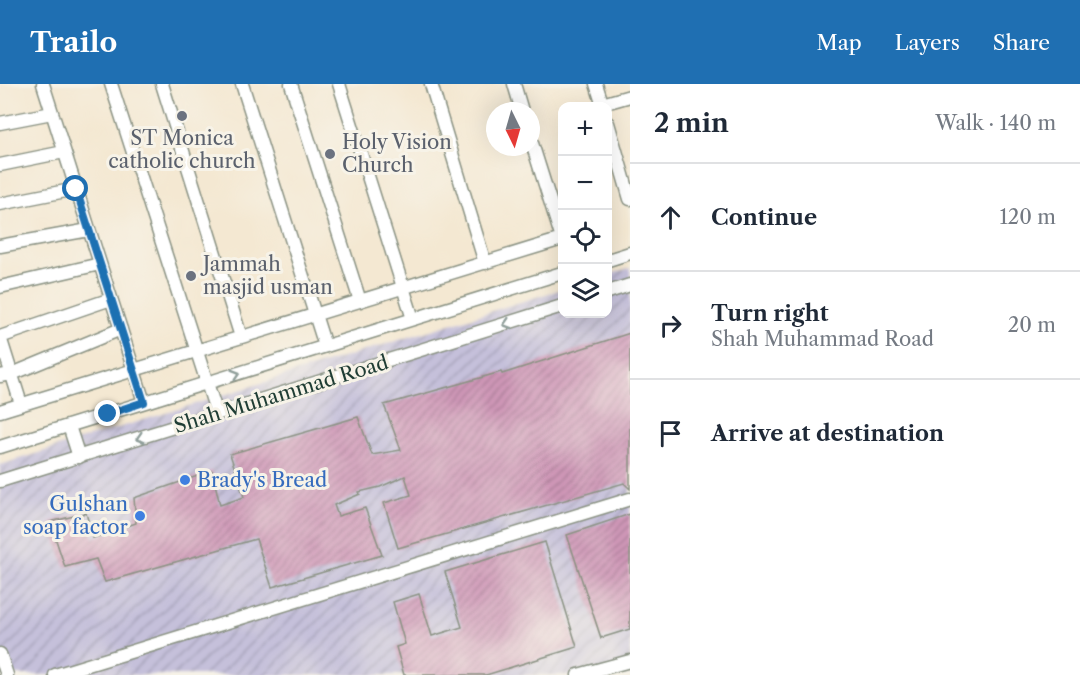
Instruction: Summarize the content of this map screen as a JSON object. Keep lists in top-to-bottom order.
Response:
{
  "streets": {
    "street": ["Shah Muhammad Road"]
  },
  "places": [
    "ST Monica catholic church",
    "Holy Vision Church",
    "Jammah masjid usman",
    "Brady's Bread",
    "Gulshan soap factor"
  ],
  "north": "bottom",
  "page": {
    "header": "Trailo",
    "nav": ["Map", "Layers", "Share"],
    "heading": ["2 min", "Walk · 140 m"],
    "map_buttons": ["+", "−"],
    "list": [
      ["Continue", "120 m"],
      ["Turn right", "Shah Muhammad Road", "20 m"],
      "Arrive at destination"
    ]
  }
}
